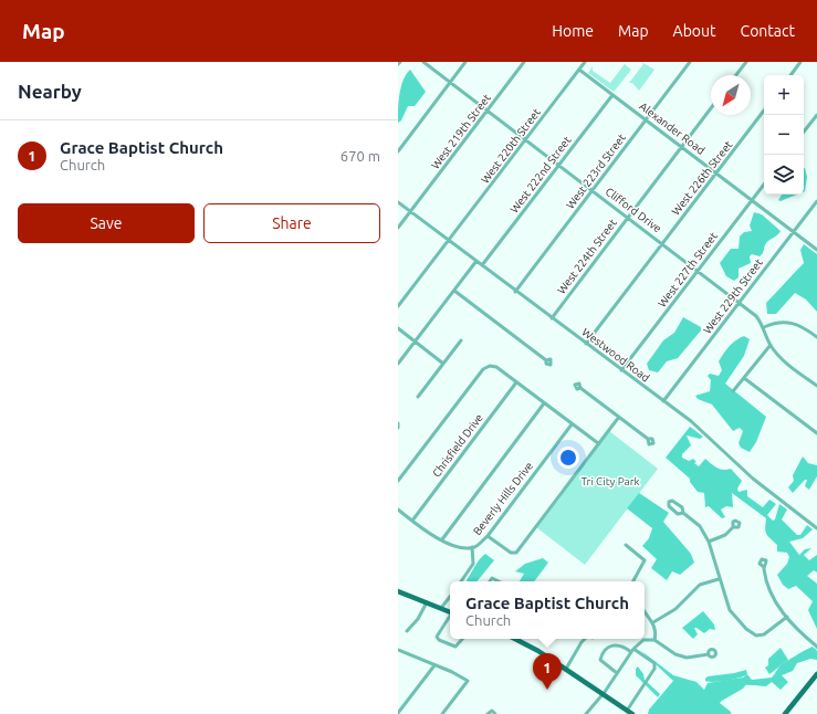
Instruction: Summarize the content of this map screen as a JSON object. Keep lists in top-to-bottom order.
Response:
{
  "streets": {
    "street": [
      "Alexander Road",
      "West 219th Street",
      "West 220th Street",
      "West 223rd Street",
      "West 222nd Street",
      "West 226th Street",
      "Clifford Drive",
      "West 224th Street",
      "West 227th Street",
      "West 229th Street",
      "Westwood Road",
      "Chrisfield Drive",
      "Beverly Hills Drive"
    ]
  },
  "crossings": [
    ["Alexander Road", "West 220th Street"],
    ["Alexander Road", "West 223rd Street"],
    ["Alexander Road", "West 222nd Street"],
    ["Alexander Road", "West 226th Street"],
    ["Alexander Road", "West 224th Street"],
    ["Alexander Road", "West 227th Street"],
    ["Alexander Road", "West 229th Street"],
    ["West 219th Street", "Clifford Drive"],
    ["West 219th Street", "Westwood Road"],
    ["West 220th Street", "Clifford Drive"],
    ["West 220th Street", "Westwood Road"],
    ["West 223rd Street", "Clifford Drive"],
    ["West 223rd Street", "Westwood Road"],
    ["West 222nd Street", "Clifford Drive"],
    ["West 222nd Street", "Westwood Road"],
    ["West 226th Street", "Clifford Drive"],
    ["West 226th Street", "Westwood Road"],
    ["Clifford Drive", "West 224th Street"],
    ["Clifford Drive", "West 227th Street"],
    ["Clifford Drive", "West 229th Street"],
    ["West 224th Street", "Westwood Road"],
    ["West 227th Street", "Westwood Road"],
    ["West 229th Street", "Westwood Road"]
  ],
  "parks": ["Tri City Park"],
  "north": "bottom left",
  "page": {
    "header": "Map",
    "nav": [
      "Home",
      "Map",
      "About",
      "Contact"
    ],
    "heading": "Nearby",
    "map_buttons": ["+", "−"],
    "list": [
      {
        "mark": "1",
        "name": "Grace Baptist Church",
        "note": "Church",
        "value": "670 m"
      }
    ],
    "buttons": ["Save", "Share"],
    "popup": ["Grace Baptist Church", "Church"],
    "pins": "1"
  }
}
